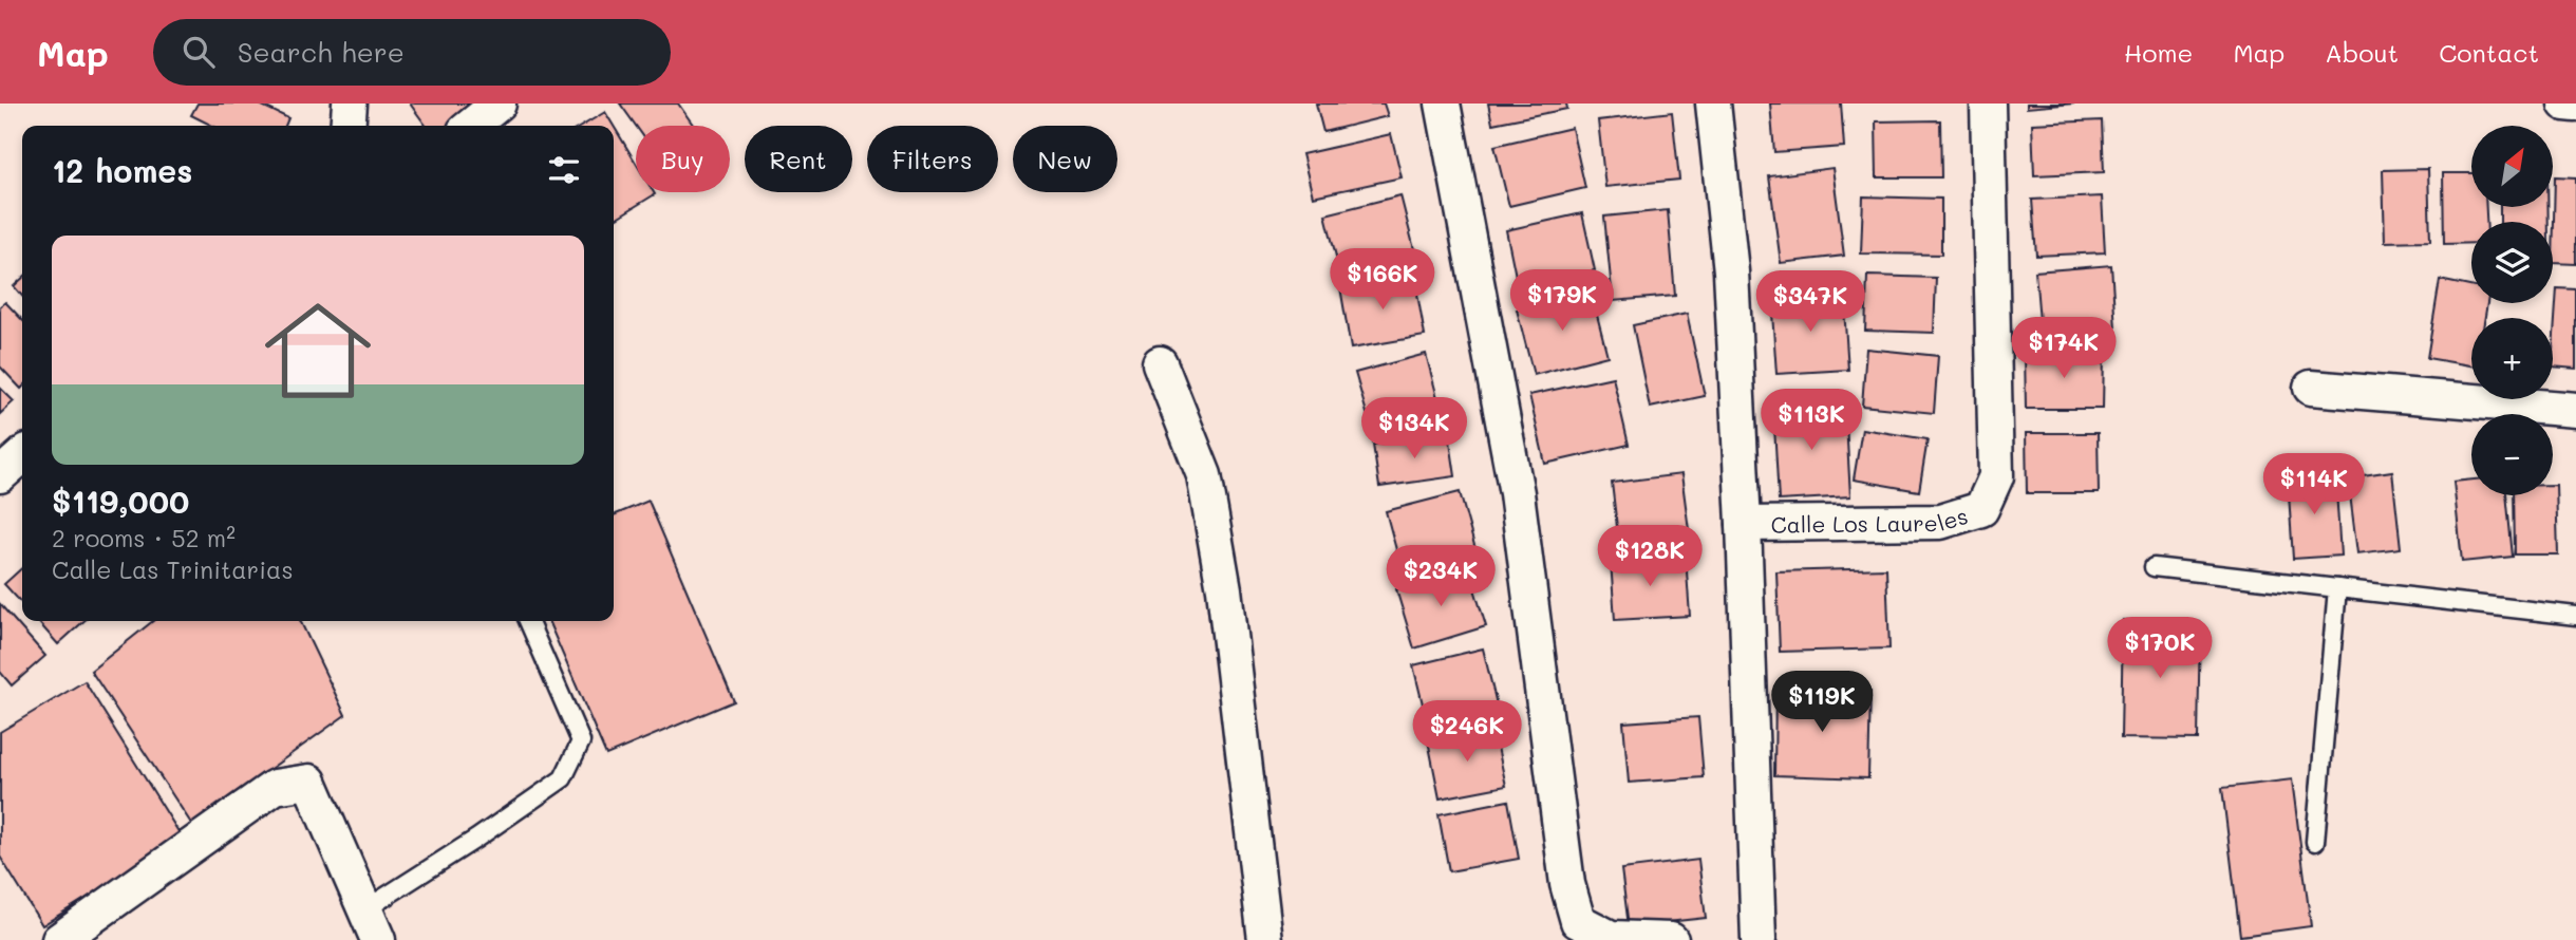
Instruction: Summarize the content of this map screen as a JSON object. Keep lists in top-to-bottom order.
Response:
{
  "streets": {
    "street": ["Calle Los Laureles"]
  },
  "north": "top right",
  "page": {
    "header": "Map",
    "search": "Search here",
    "nav": [
      "Home",
      "Map",
      "About",
      "Contact"
    ],
    "map_buttons": ["+", "−"],
    "chip": [
      "Buy",
      "Rent",
      "Filters",
      "New"
    ],
    "heading": "12 homes",
    "list": [
      {
        "name": "$119,000",
        "note": "2 rooms · 52 m² · Calle Las Trinitarias"
      }
    ],
    "price": [
      "$166K",
      "$179K",
      "$347K",
      "$174K",
      "$113K",
      "$134K",
      "$114K",
      "$128K",
      "$234K",
      "$170K",
      "$119K",
      "$246K"
    ]
  }
}
